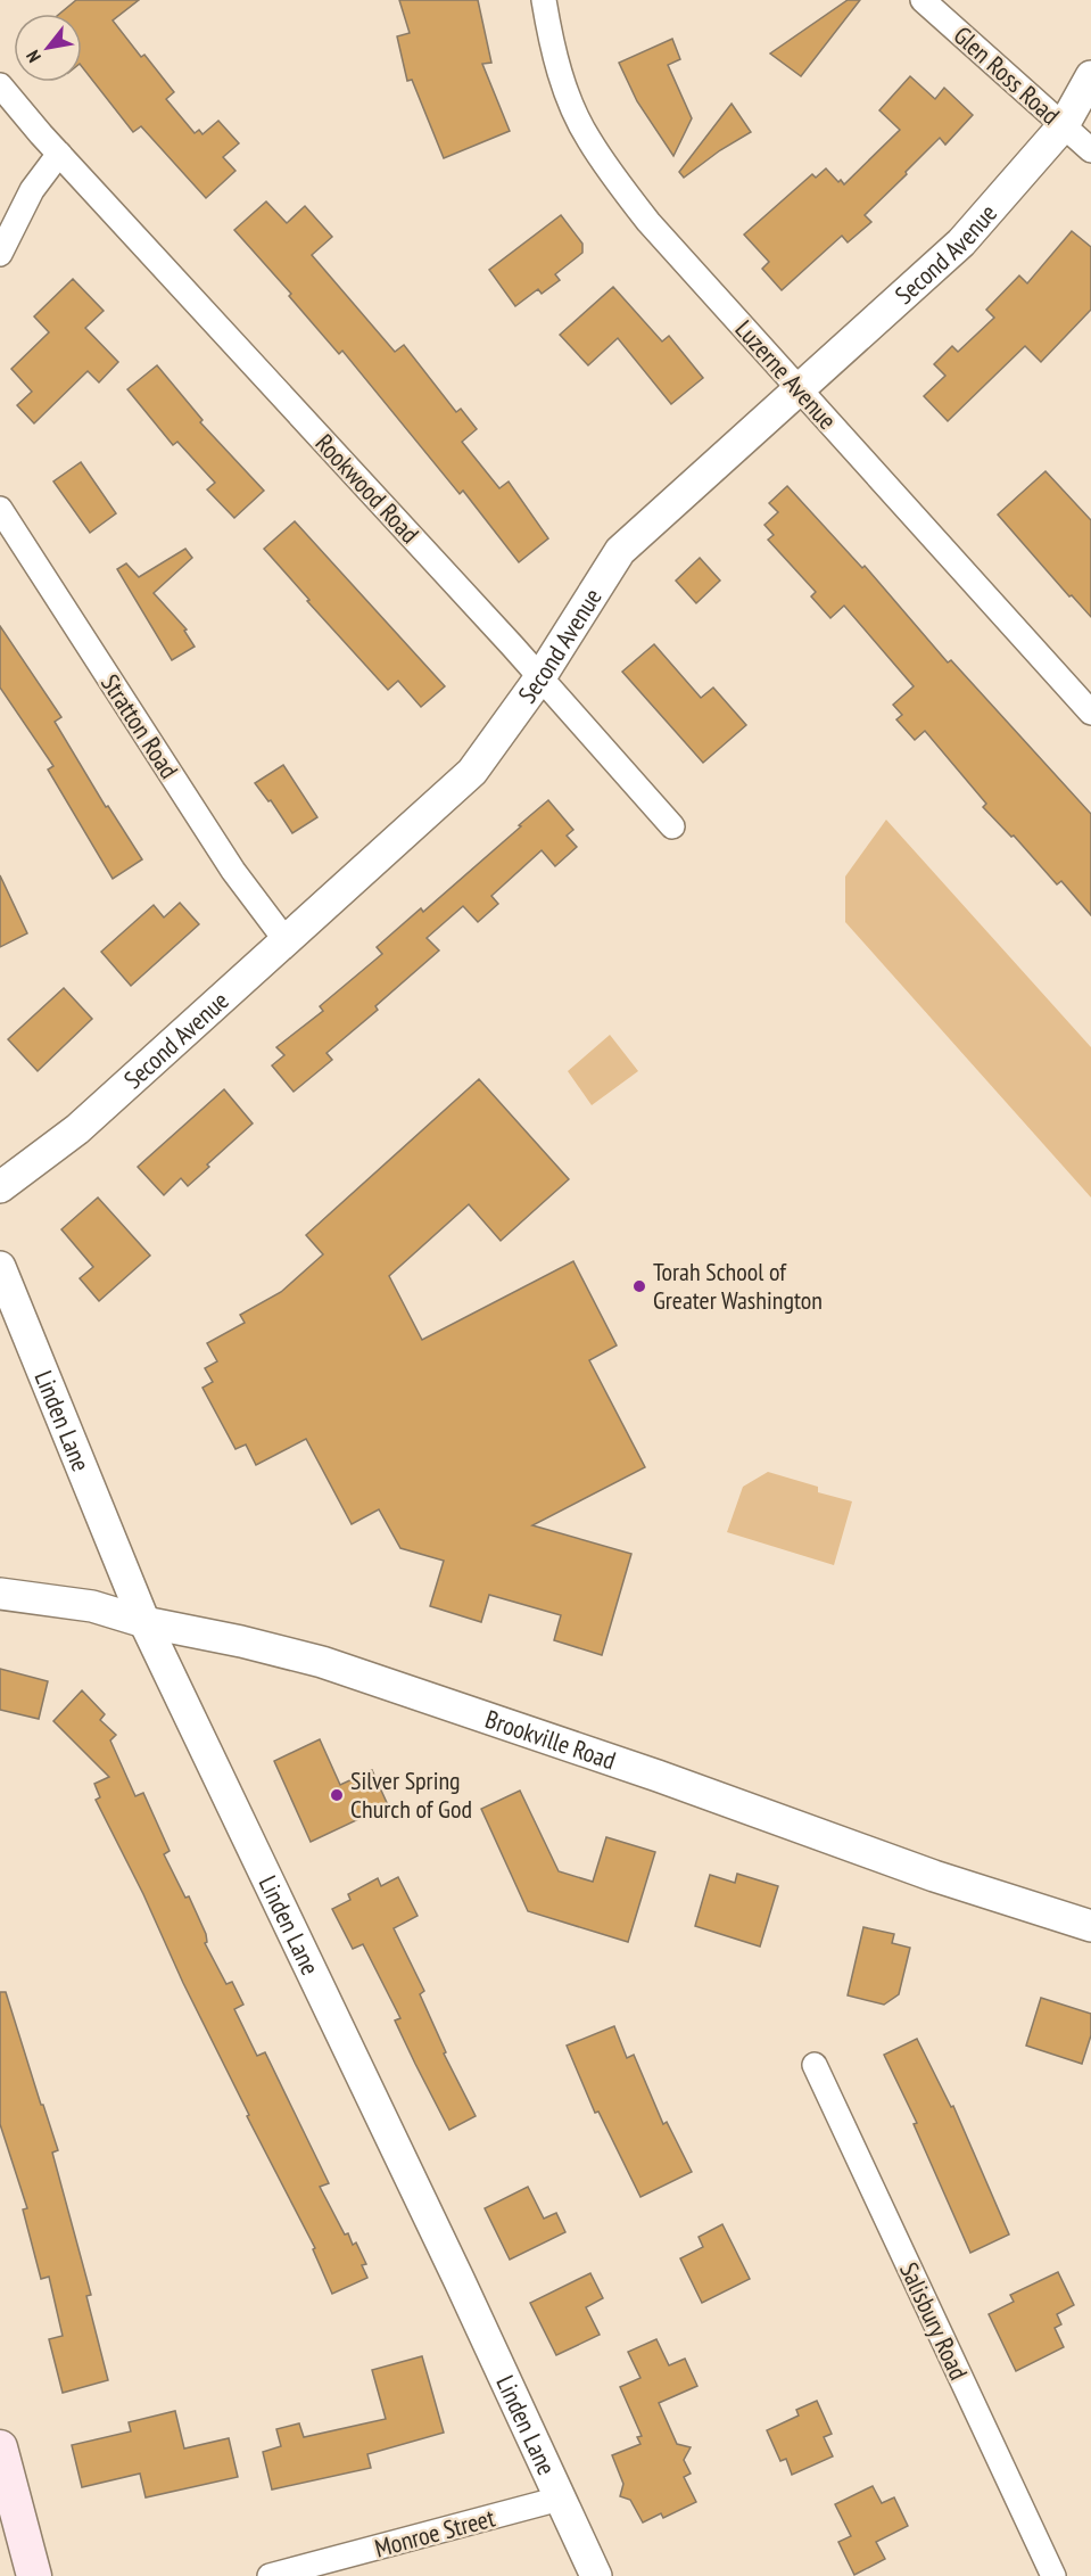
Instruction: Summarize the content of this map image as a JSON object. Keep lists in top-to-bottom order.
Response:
{
  "streets": {
    "street": [
      "Glen Ross Road",
      "Second Avenue",
      "Luzerne Avenue",
      "Rookwood Road",
      "Stratton Road",
      "Linden Lane",
      "Brookville Road",
      "Salisbury Road",
      "Monroe Street"
    ]
  },
  "crossings": [
    ["Glen Ross Road", "Second Avenue"],
    ["Second Avenue", "Luzerne Avenue"],
    ["Second Avenue", "Rookwood Road"],
    ["Second Avenue", "Stratton Road"],
    ["Linden Lane", "Brookville Road"],
    ["Linden Lane", "Monroe Street"]
  ],
  "places": ["Torah School of Greater Washington", "Silver Spring Church of God"],
  "north": "bottom left"
}
